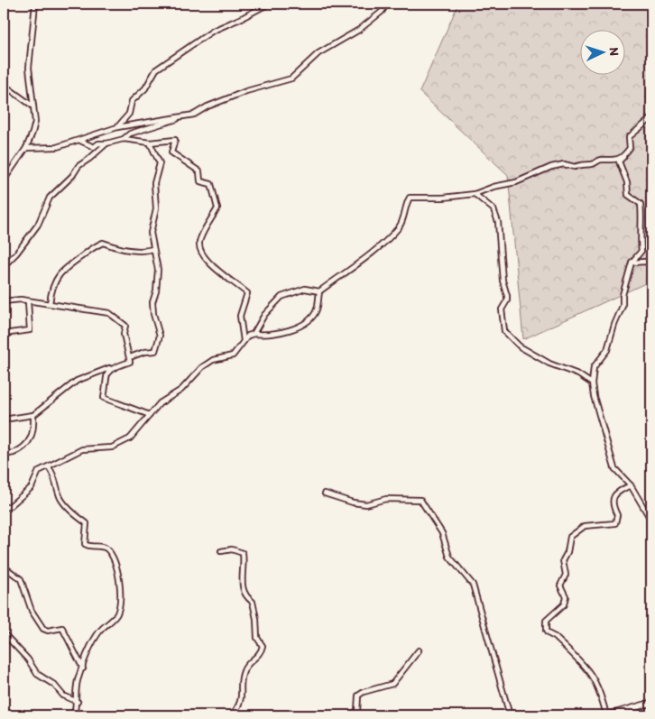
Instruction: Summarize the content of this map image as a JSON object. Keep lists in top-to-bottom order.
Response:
{
  "north": "right"
}
